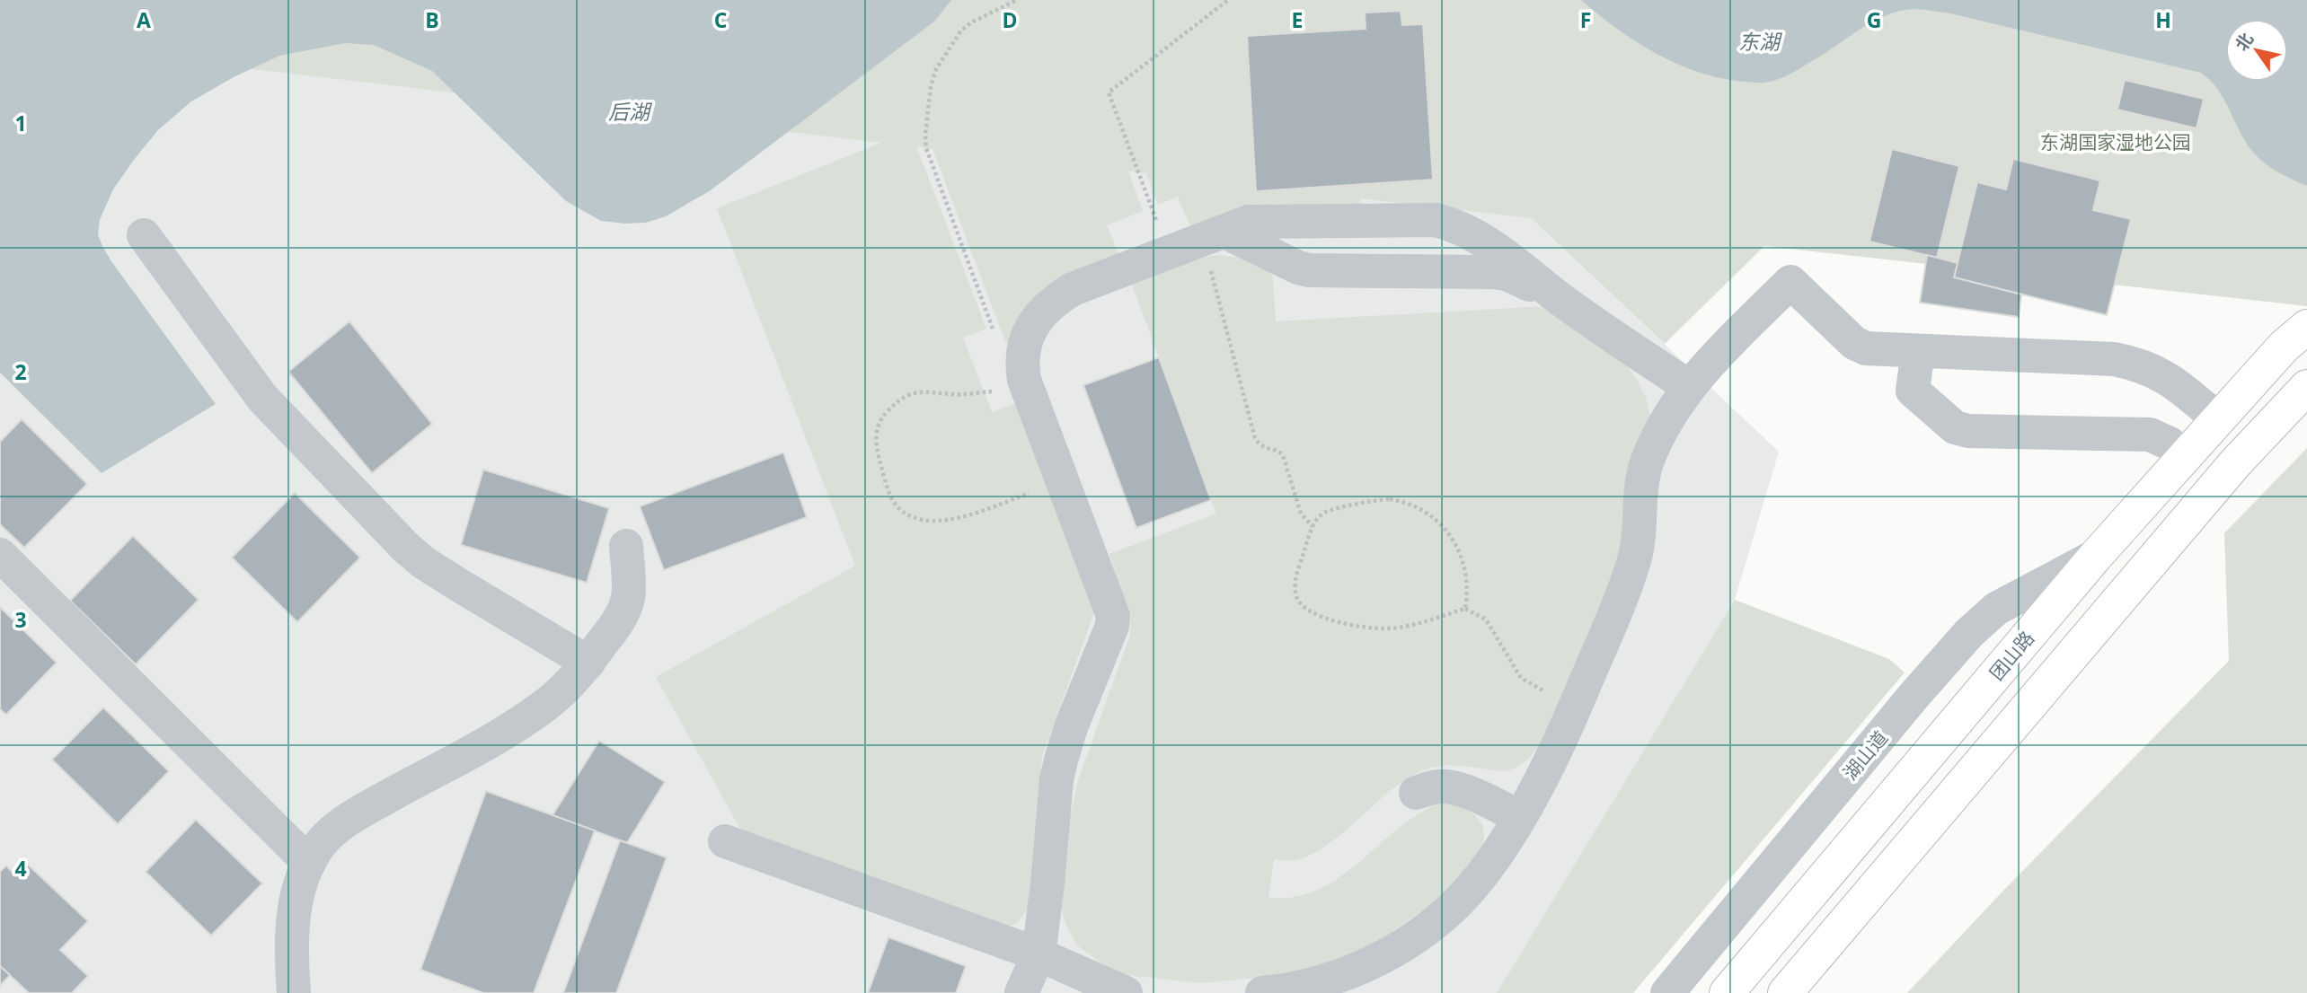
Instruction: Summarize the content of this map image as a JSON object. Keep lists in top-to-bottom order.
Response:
{
  "streets": {
    "main road": ["团山路"],
    "street": ["湖山道"]
  },
  "crossings": [
    ["团山路", "湖山道"]
  ],
  "water": ["东湖", "后湖"],
  "parks": ["东湖国家湿地公园"],
  "north": "top left",
  "grid": {
    "columns": [
      "A",
      "B",
      "C",
      "D",
      "E",
      "F",
      "G",
      "H"
    ],
    "rows": [
      "1",
      "2",
      "3",
      "4"
    ]
  }
}
